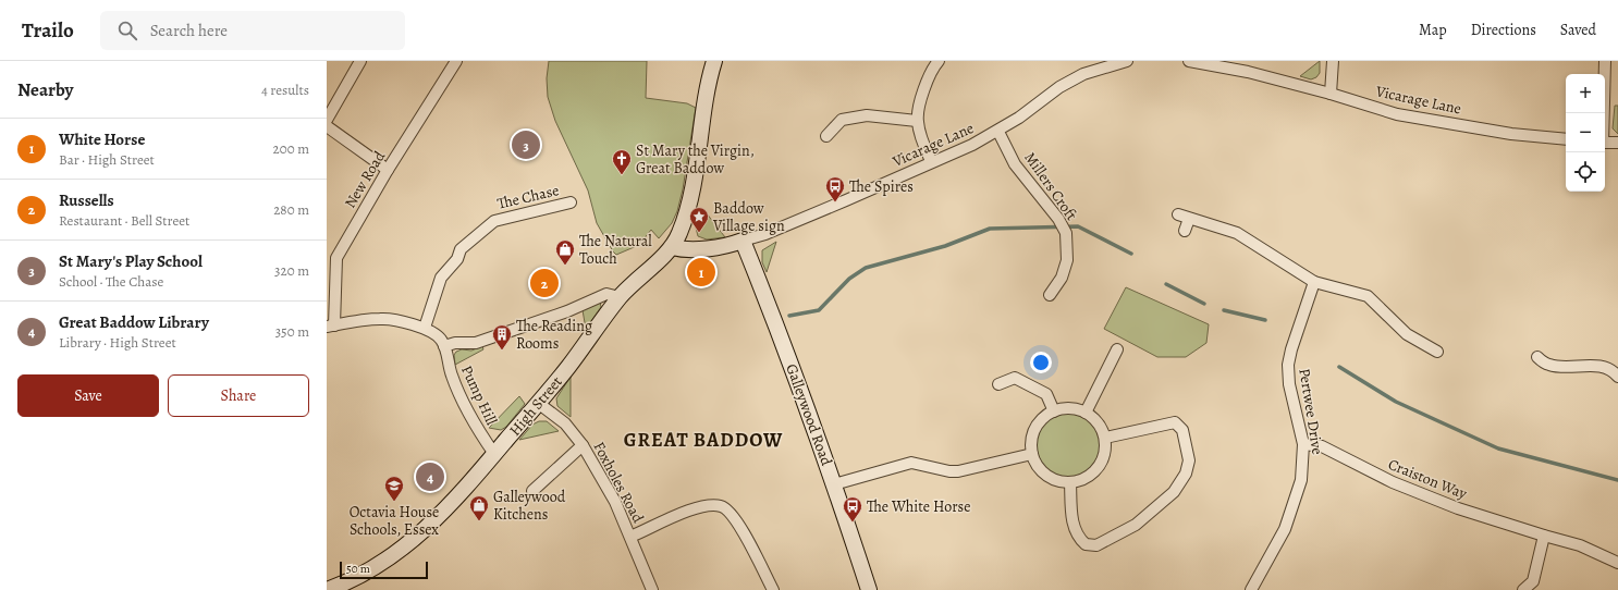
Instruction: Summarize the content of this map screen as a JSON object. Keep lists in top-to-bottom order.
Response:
{
  "streets": {
    "street": [
      "Vicarage Lane",
      "New Road",
      "Millers Croft",
      "The Chase",
      "Pump Hill",
      "High Street",
      "Pertwee Drive",
      "Galleywood Road",
      "Craiston Way",
      "Foxholes Road"
    ]
  },
  "crossings": [
    ["Vicarage Lane", "Millers Croft"],
    ["Vicarage Lane", "Galleywood Road"],
    ["Pump Hill", "High Street"],
    ["High Street", "Foxholes Road"],
    ["Pertwee Drive", "Craiston Way"]
  ],
  "districts": ["GREAT BADDOW"],
  "places": {
    "church": ["St Mary the Virgin, Great Baddow"],
    "bus stop": ["The Spires", "The White Horse"],
    "place": ["Baddow Village sign"],
    "shop": ["The Natural Touch", "Galleywood Kitchens"],
    "building": ["The Reading Rooms"],
    "school or university": ["Octavia House Schools, Essex"]
  },
  "scale_bar": "50 m",
  "page": {
    "header": "Trailo",
    "search": "Search here",
    "nav": ["Map", "Directions", "Saved"],
    "heading": ["Nearby", "4 results"],
    "map_buttons": ["+", "−"],
    "list": [
      {
        "mark": "1",
        "name": "White Horse",
        "note": "Bar · High Street",
        "value": "200 m"
      },
      {
        "mark": "2",
        "name": "Russells",
        "note": "Restaurant · Bell Street",
        "value": "280 m"
      },
      {
        "mark": "3",
        "name": "St Mary's Play School",
        "note": "School · The Chase",
        "value": "320 m"
      },
      {
        "mark": "4",
        "name": "Great Baddow Library",
        "note": "Library · High Street",
        "value": "350 m"
      }
    ],
    "pins": [
      "3",
      "1",
      "2",
      "4"
    ],
    "buttons": ["Save", "Share"],
    "scale": "50 m"
  }
}
